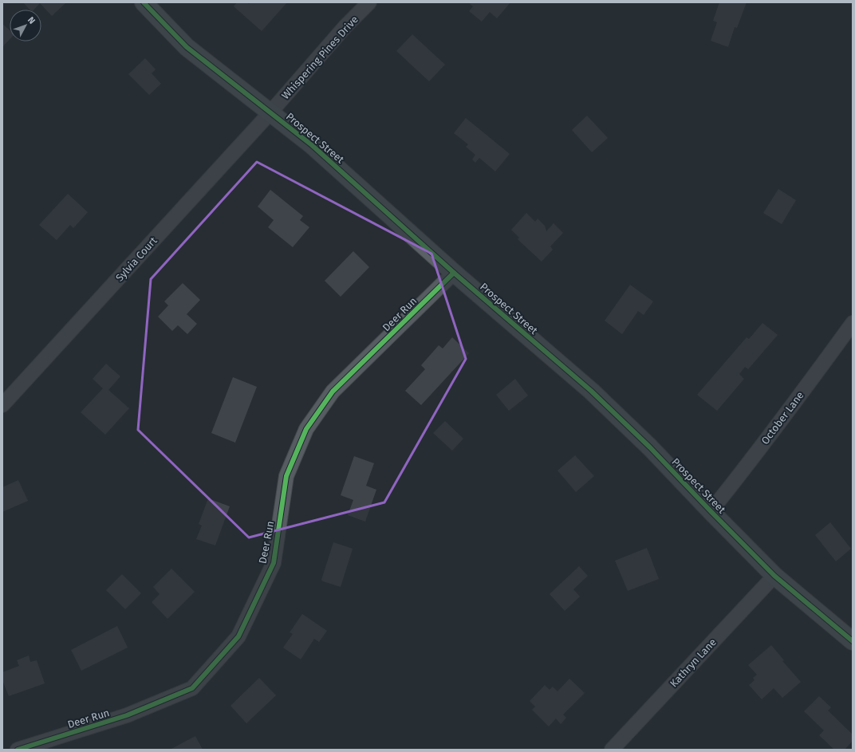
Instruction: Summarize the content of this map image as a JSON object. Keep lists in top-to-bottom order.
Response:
{
  "streets": {
    "street": [
      "Whispering Pines Drive",
      "Prospect Street",
      "Sylvia Court",
      "Deer Run",
      "October Lane",
      "Kathryn Lane"
    ]
  },
  "crossings": [
    ["Whispering Pines Drive", "Prospect Street"],
    ["Whispering Pines Drive", "Sylvia Court"],
    ["Prospect Street", "Sylvia Court"],
    ["Prospect Street", "Deer Run"],
    ["Prospect Street", "October Lane"],
    ["Prospect Street", "Kathryn Lane"]
  ],
  "north": "top right"
}
